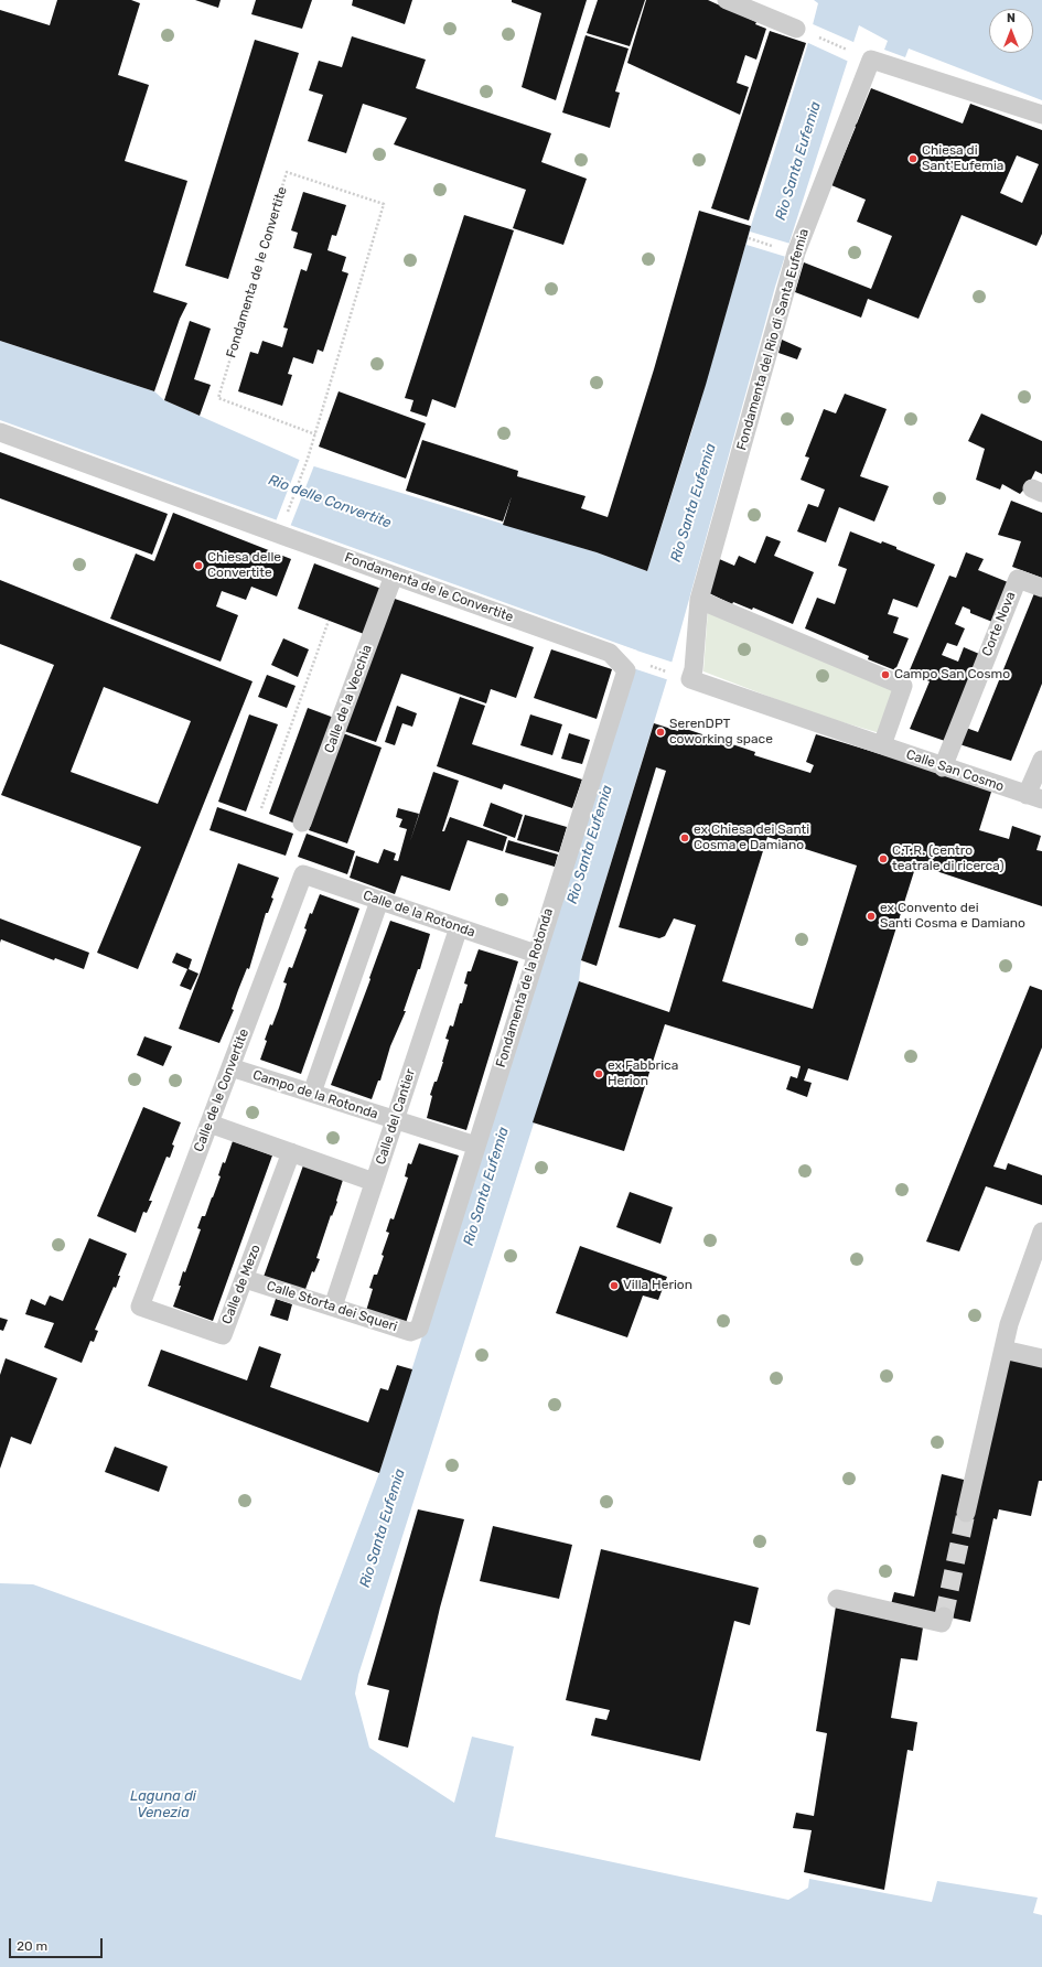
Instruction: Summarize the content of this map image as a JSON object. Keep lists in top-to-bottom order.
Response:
{
  "streets": {
    "street": [
      "Fondamenta de le Convertite",
      "Fondamenta del Rio di Santa Eufemia",
      "Corte Nova",
      "Calle de la Vecchia",
      "Calle San Cosmo",
      "Calle de la Rotonda",
      "Fondamenta de la Rotonda",
      "Calle de le Convertite",
      "Campo de la Rotonda",
      "Calle del Cantier",
      "Calle de Mezo",
      "Calle Storta dei Squeri"
    ]
  },
  "crossings": [
    ["Fondamenta de le Convertite", "Calle de la Vecchia"],
    ["Fondamenta de le Convertite", "Fondamenta de la Rotonda"],
    ["Corte Nova", "Calle San Cosmo"],
    ["Calle de la Rotonda", "Fondamenta de la Rotonda"],
    ["Calle de la Rotonda", "Calle de le Convertite"],
    ["Calle de la Rotonda", "Calle del Cantier"],
    ["Fondamenta de la Rotonda", "Campo de la Rotonda"],
    ["Fondamenta de la Rotonda", "Calle Storta dei Squeri"],
    ["Calle de le Convertite", "Campo de la Rotonda"],
    ["Calle de le Convertite", "Calle de Mezo"],
    ["Campo de la Rotonda", "Calle del Cantier"],
    ["Calle del Cantier", "Calle Storta dei Squeri"],
    ["Calle de Mezo", "Calle Storta dei Squeri"]
  ],
  "water": ["Rio Santa Eufemia", "Rio delle Convertite", "Laguna di Venezia"],
  "places": [
    "Chiesa di Sant'Eufemia",
    "Chiesa delle Convertite",
    "Campo San Cosmo",
    "SerenDPT coworking space",
    "ex Chiesa dei Santi Cosma e Damiano",
    "C.T.R. (centro teatrale di ricerca)",
    "ex Convento dei Santi Cosma e Damiano",
    "ex Fabbrica Herion",
    "Villa Herion"
  ],
  "scale_bar": "20 m",
  "north": "top"
}
